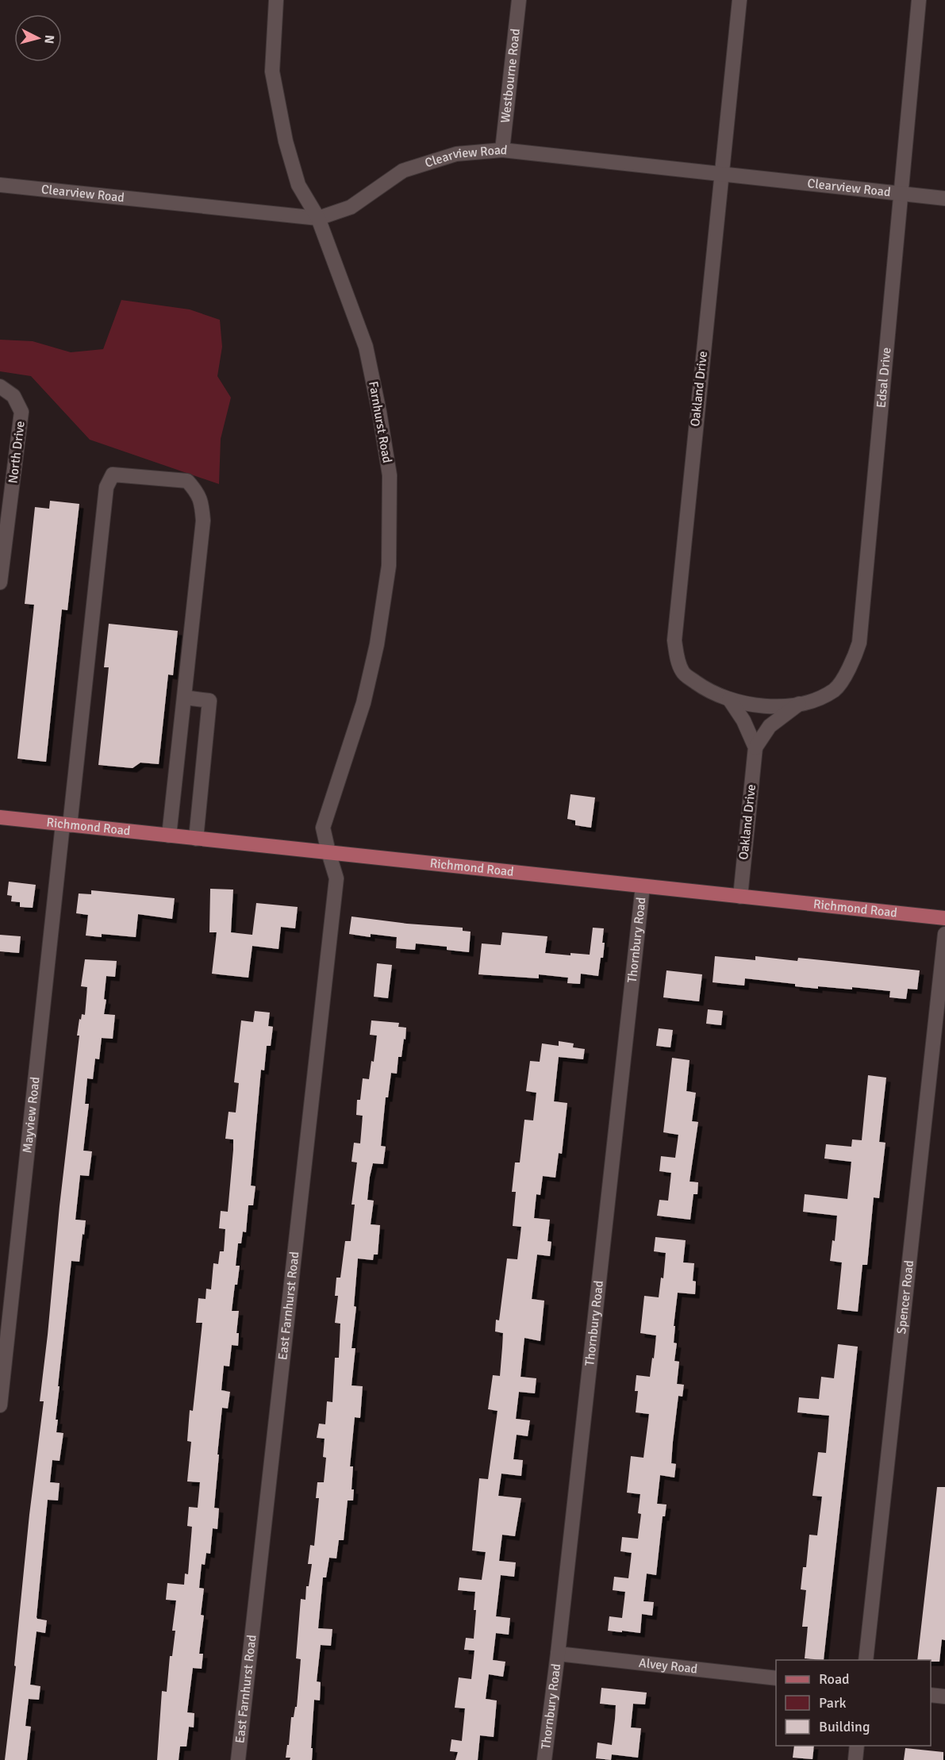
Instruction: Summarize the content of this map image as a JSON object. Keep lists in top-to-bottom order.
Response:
{
  "streets": {
    "main road": ["Richmond Road"],
    "street": [
      "Westbourne Road",
      "Clearview Road",
      "Edsal Drive",
      "Oakland Drive",
      "Farnhurst Road",
      "North Drive",
      "Thornbury Road",
      "Mayview Road",
      "Spencer Road",
      "East Farnhurst Road",
      "Alvey Road"
    ]
  },
  "crossings": [
    ["Westbourne Road", "Clearview Road"],
    ["Clearview Road", "Edsal Drive"],
    ["Clearview Road", "Oakland Drive"],
    ["Clearview Road", "Farnhurst Road"],
    ["Edsal Drive", "Oakland Drive"],
    ["Oakland Drive", "Richmond Road"],
    ["Farnhurst Road", "Richmond Road"],
    ["Farnhurst Road", "East Farnhurst Road"],
    ["Richmond Road", "Thornbury Road"],
    ["Richmond Road", "Mayview Road"],
    ["Richmond Road", "East Farnhurst Road"],
    ["Thornbury Road", "Alvey Road"]
  ],
  "legend": ["Road", "Park", "Building"],
  "north": "right"
}
